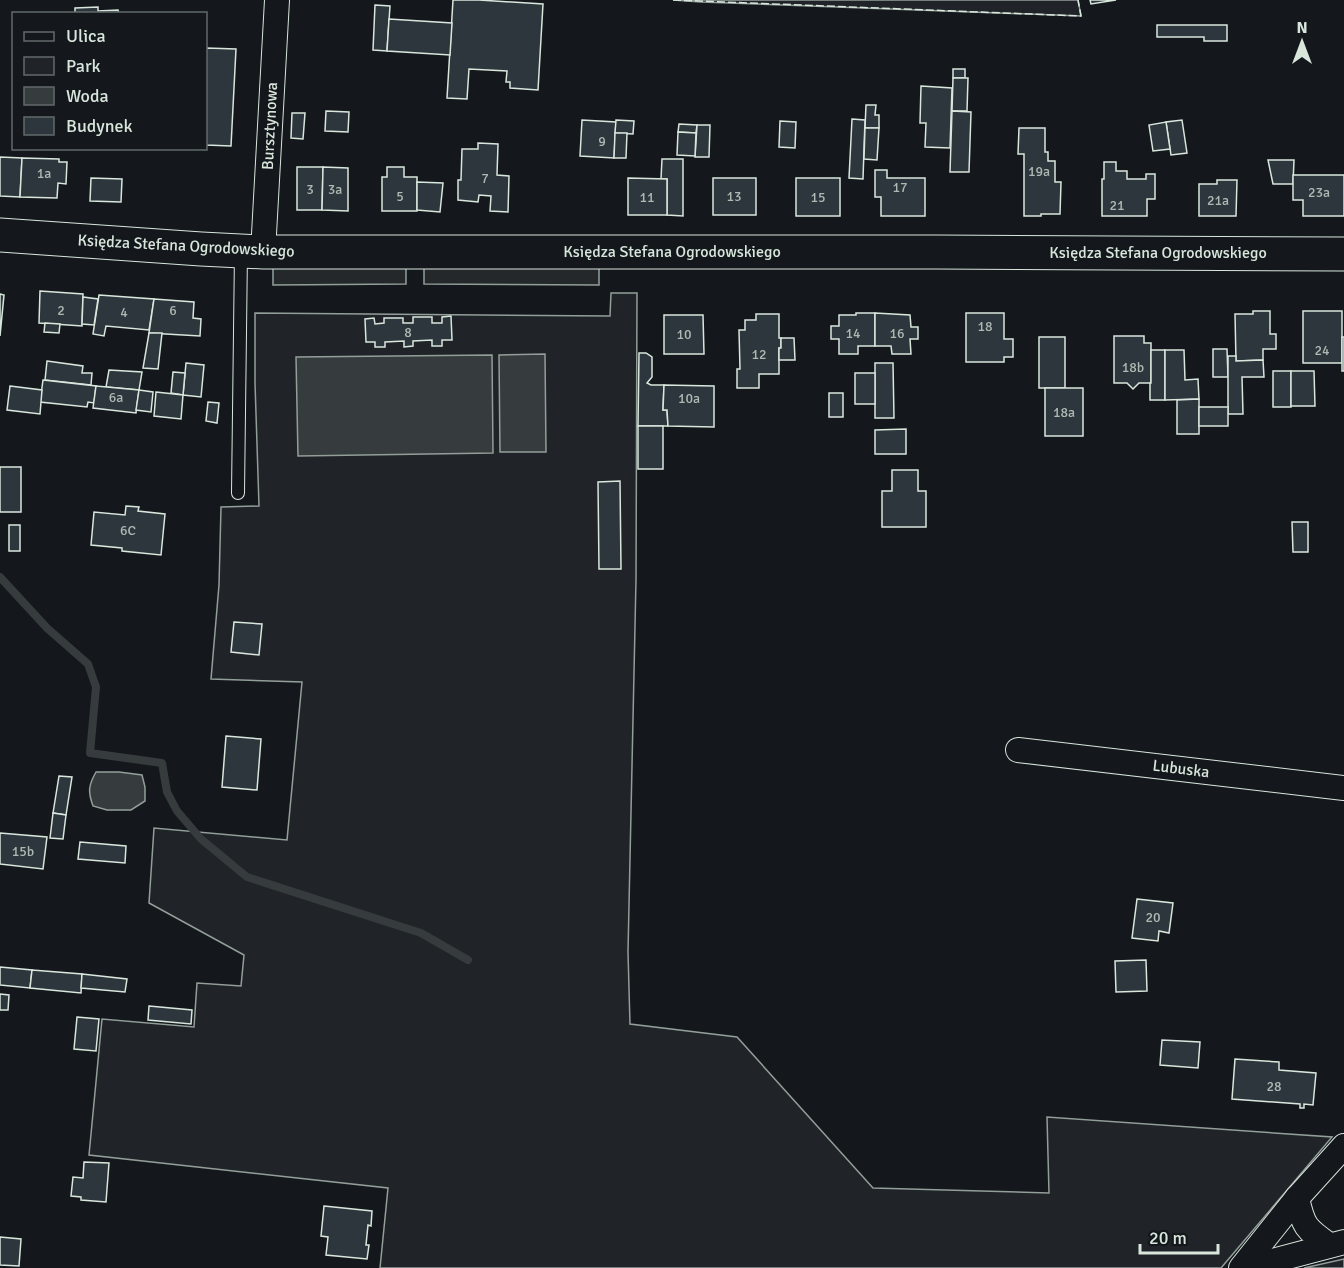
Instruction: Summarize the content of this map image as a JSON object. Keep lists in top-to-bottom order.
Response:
{
  "streets": {
    "street": ["Bursztynowa", "Księdza Stefana Ogrodowskiego", "Lubuska"]
  },
  "crossings": [
    ["Bursztynowa", "Księdza Stefana Ogrodowskiego"]
  ],
  "house_numbers": [
    "9",
    "19a",
    "1a",
    "7",
    "17",
    "3",
    "3a",
    "23a",
    "5",
    "13",
    "11",
    "15",
    "21a",
    "21",
    "2",
    "6",
    "4",
    "18",
    "8",
    "14",
    "16",
    "10",
    "24",
    "12",
    "18b",
    "6a",
    "10a",
    "18a",
    "6C",
    "15b",
    "20",
    "28"
  ],
  "legend": [
    "Ulica",
    "Park",
    "Woda",
    "Budynek"
  ],
  "scale_bar": "20 m",
  "north": "top"
}
